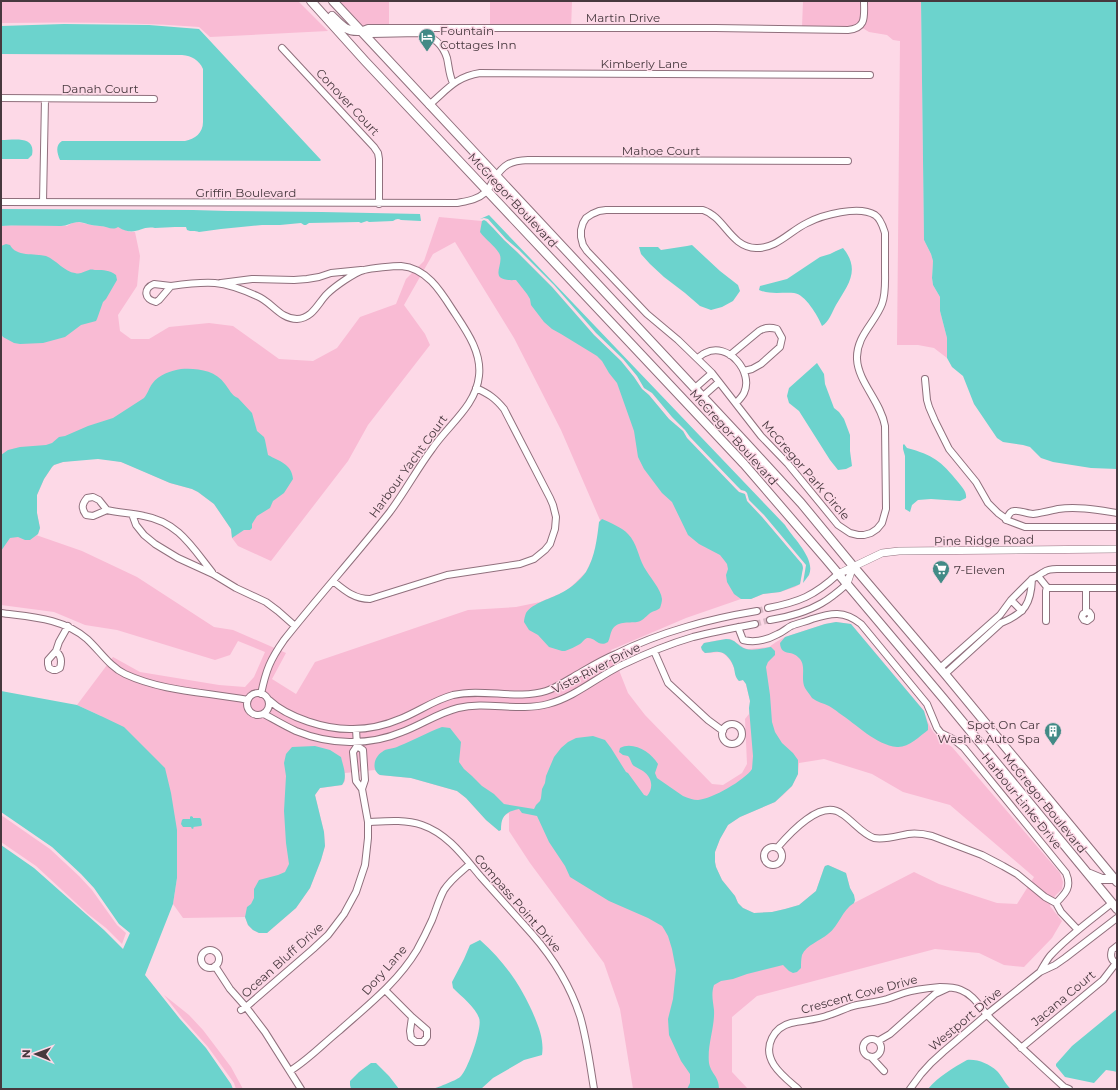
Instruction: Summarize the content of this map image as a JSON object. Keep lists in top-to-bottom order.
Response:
{
  "streets": {
    "main road": ["McGregor Boulevard"],
    "street": [
      "Martin Drive",
      "Kimberly Lane",
      "Danah Court",
      "Conover Court",
      "Mahoe Court",
      "Griffin Boulevard",
      "Harbour Yacht Court",
      "McGregor Park Circle",
      "Pine Ridge Road",
      "Vista River Drive",
      "Harbour Links Drive",
      "Compass Point Drive",
      "Ocean Bluff Drive",
      "Dory Lane",
      "Crescent Cove Drive",
      "Jacana Court",
      "Westport Drive"
    ]
  },
  "crossings": [
    ["Martin Drive", "McGregor Boulevard"],
    ["Kimberly Lane", "McGregor Boulevard"],
    ["Danah Court", "Griffin Boulevard"],
    ["Conover Court", "Griffin Boulevard"],
    ["Mahoe Court", "Griffin Boulevard"],
    ["Mahoe Court", "McGregor Boulevard"],
    ["Griffin Boulevard", "McGregor Boulevard"],
    ["McGregor Boulevard", "Pine Ridge Road"],
    ["McGregor Boulevard", "Westport Drive"],
    ["Harbour Yacht Court", "Vista River Drive"],
    ["Vista River Drive", "Harbour Links Drive"],
    ["Vista River Drive", "Ocean Bluff Drive"],
    ["Compass Point Drive", "Ocean Bluff Drive"],
    ["Compass Point Drive", "Dory Lane"],
    ["Crescent Cove Drive", "Jacana Court"],
    ["Crescent Cove Drive", "Westport Drive"]
  ],
  "places": {
    "hotel": ["Fountain Cottages Inn"],
    "supermarket": ["7-Eleven"],
    "building": ["Spot On Car Wash & Auto Spa"]
  },
  "north": "left"
}
